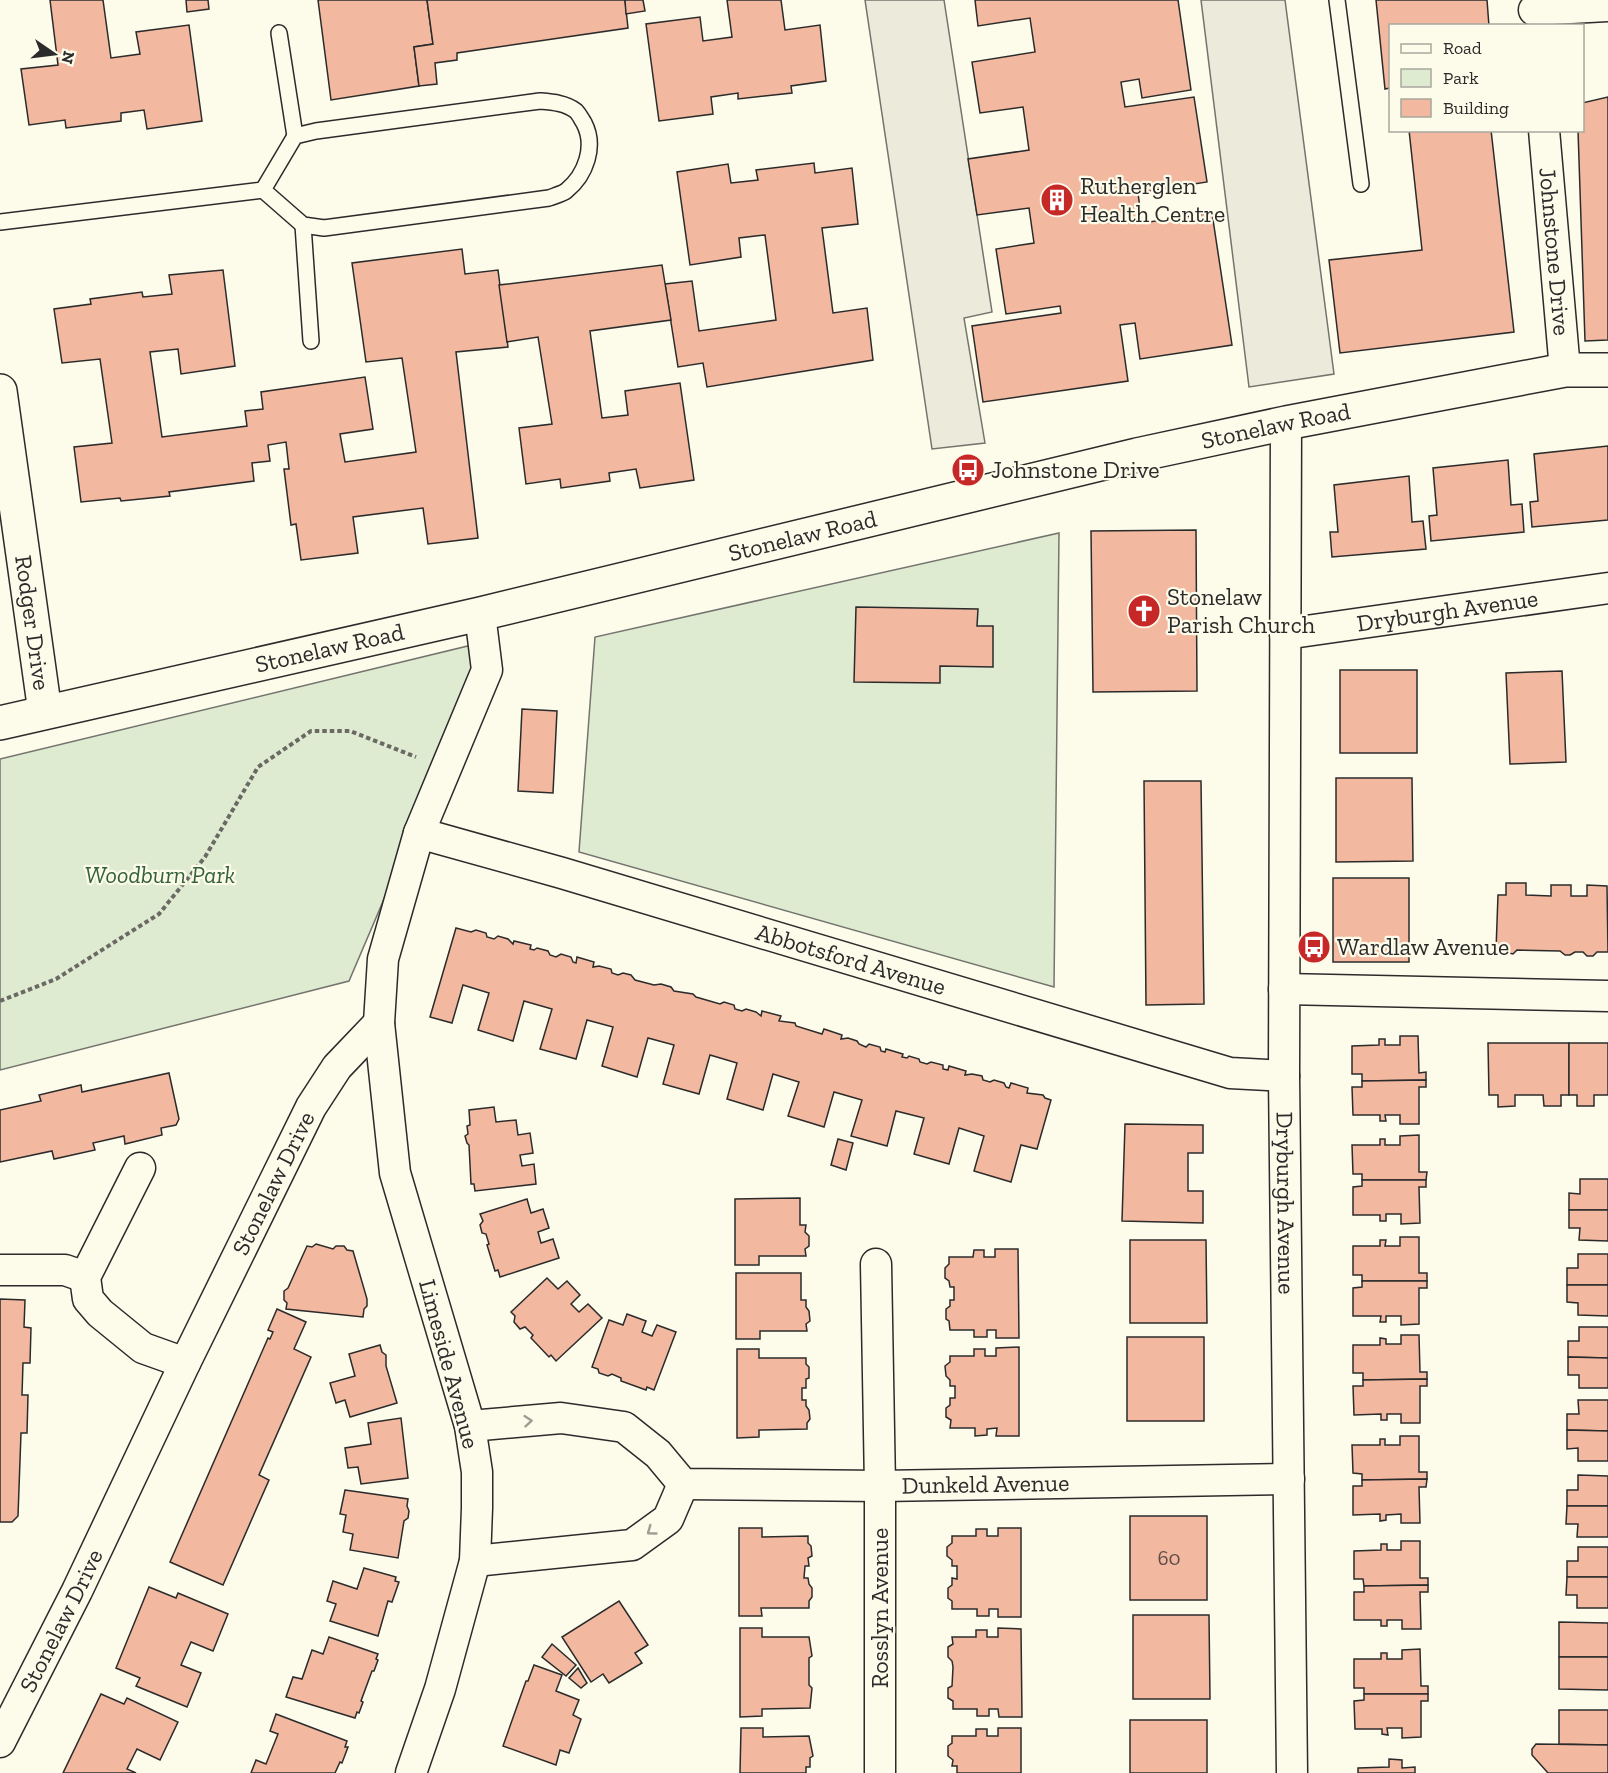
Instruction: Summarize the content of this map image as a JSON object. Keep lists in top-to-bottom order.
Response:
{
  "streets": {
    "main road": ["Stonelaw Road", "Rodger Drive"],
    "street": [
      "Johnstone Drive",
      "Dryburgh Avenue",
      "Abbotsford Avenue",
      "Stonelaw Drive",
      "Limeside Avenue",
      "Dunkeld Avenue",
      "Rosslyn Avenue"
    ]
  },
  "crossings": [
    ["Johnstone Drive", "Stonelaw Road"],
    ["Stonelaw Road", "Dryburgh Avenue"],
    ["Stonelaw Road", "Rodger Drive"],
    ["Dryburgh Avenue", "Abbotsford Avenue"],
    ["Dryburgh Avenue", "Dunkeld Avenue"],
    ["Stonelaw Drive", "Limeside Avenue"],
    ["Dunkeld Avenue", "Rosslyn Avenue"]
  ],
  "parks": ["Woodburn Park"],
  "places": {
    "building": ["Rutherglen Health Centre"],
    "bus stop": ["Johnstone Drive", "Wardlaw Avenue"],
    "church": ["Stonelaw Parish Church"]
  },
  "house_numbers": ["60"],
  "legend": ["Road", "Park", "Building"],
  "north": "right"
}
